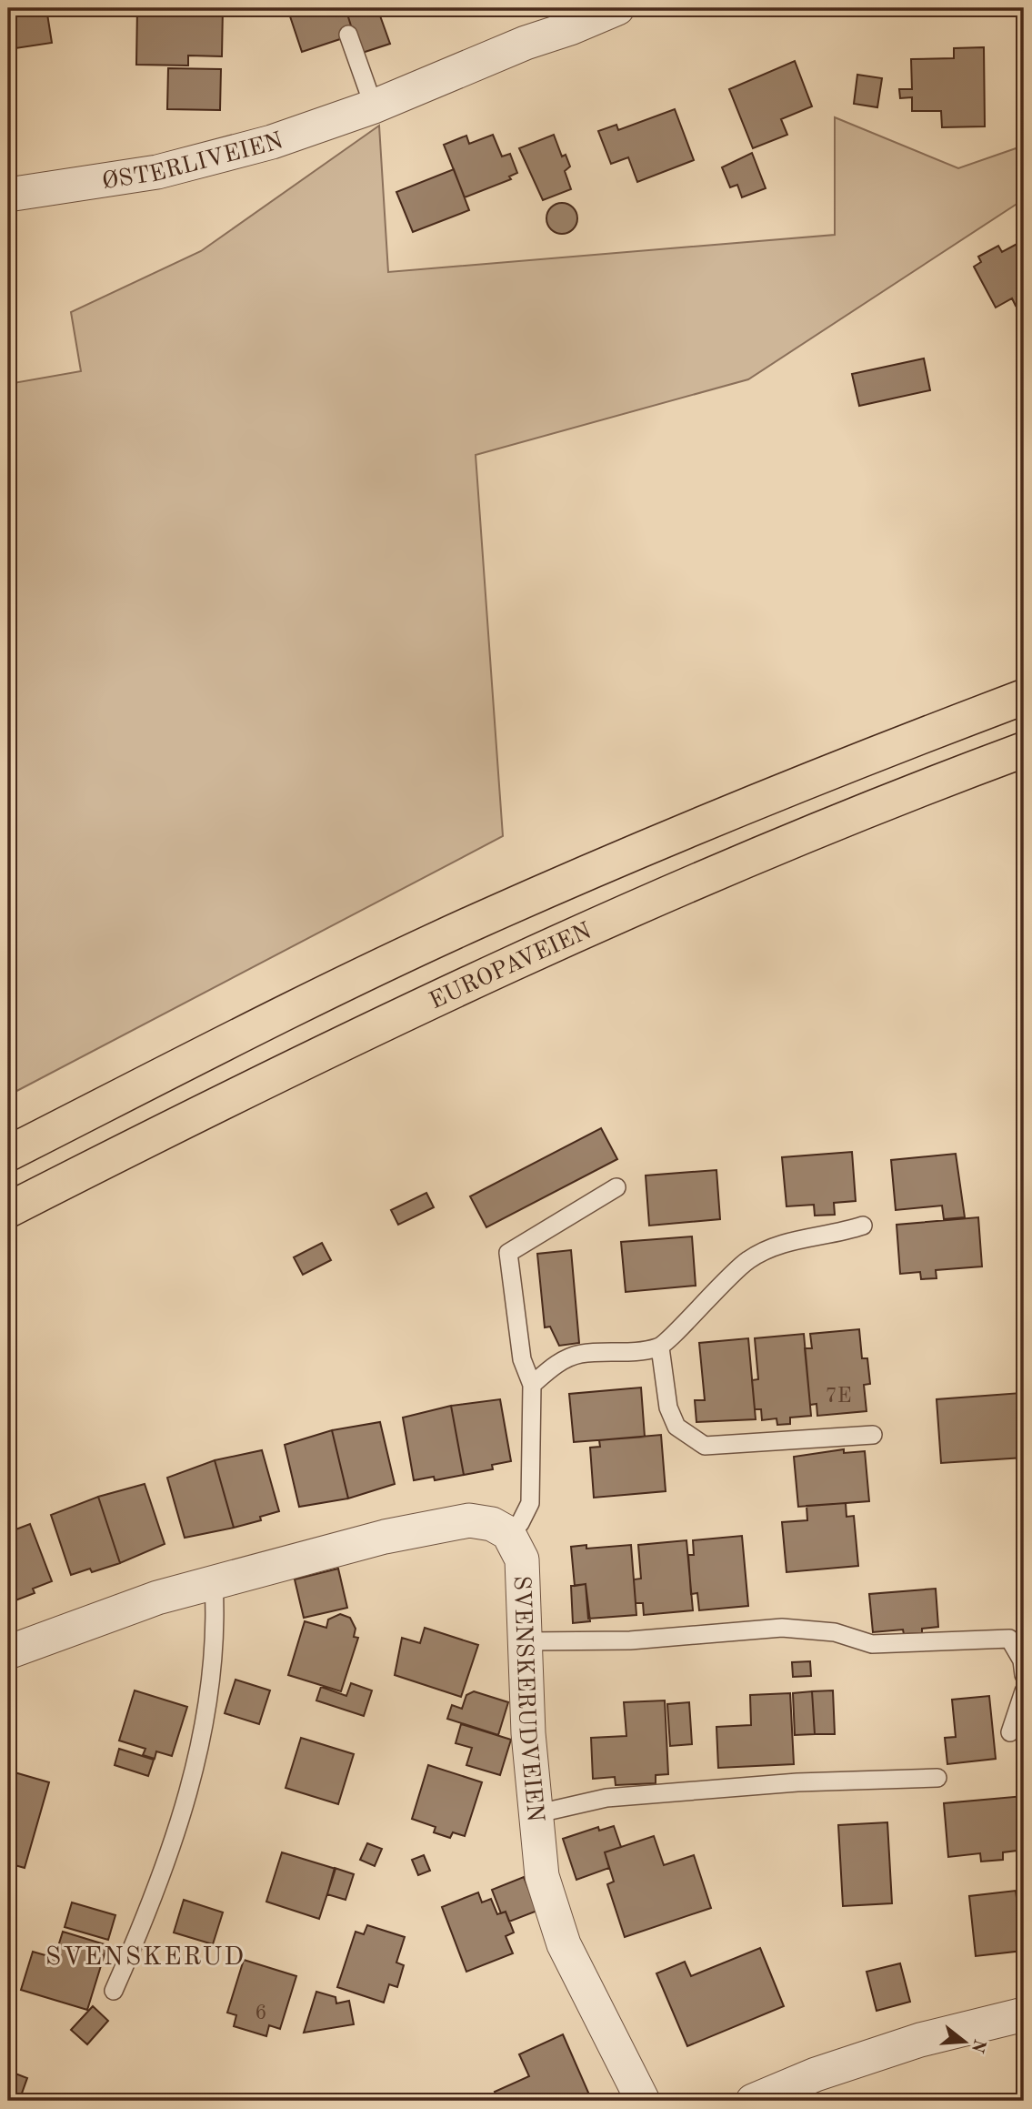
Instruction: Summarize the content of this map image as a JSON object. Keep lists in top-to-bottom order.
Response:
{
  "streets": {
    "highway": ["EUROPAVEIEN"],
    "street": ["ØSTERLIVEIEN", "SVENSKERUDVEIEN"]
  },
  "districts": ["SVENSKERUD"],
  "house_numbers": ["7E", "6"],
  "north": "right"
}
